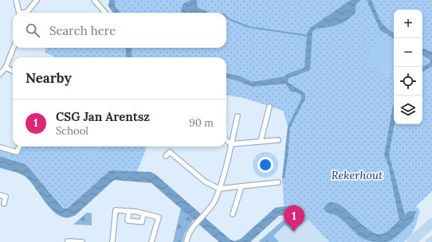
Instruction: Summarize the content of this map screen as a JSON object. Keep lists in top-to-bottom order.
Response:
{
  "parks": ["Rekerhout"],
  "page": {
    "map_buttons": ["+", "−"],
    "search": "Search here",
    "heading": "Nearby",
    "list": [
      {
        "mark": "1",
        "name": "CSG Jan Arentsz",
        "note": "School",
        "value": "90 m"
      }
    ],
    "pins": "1"
  }
}
